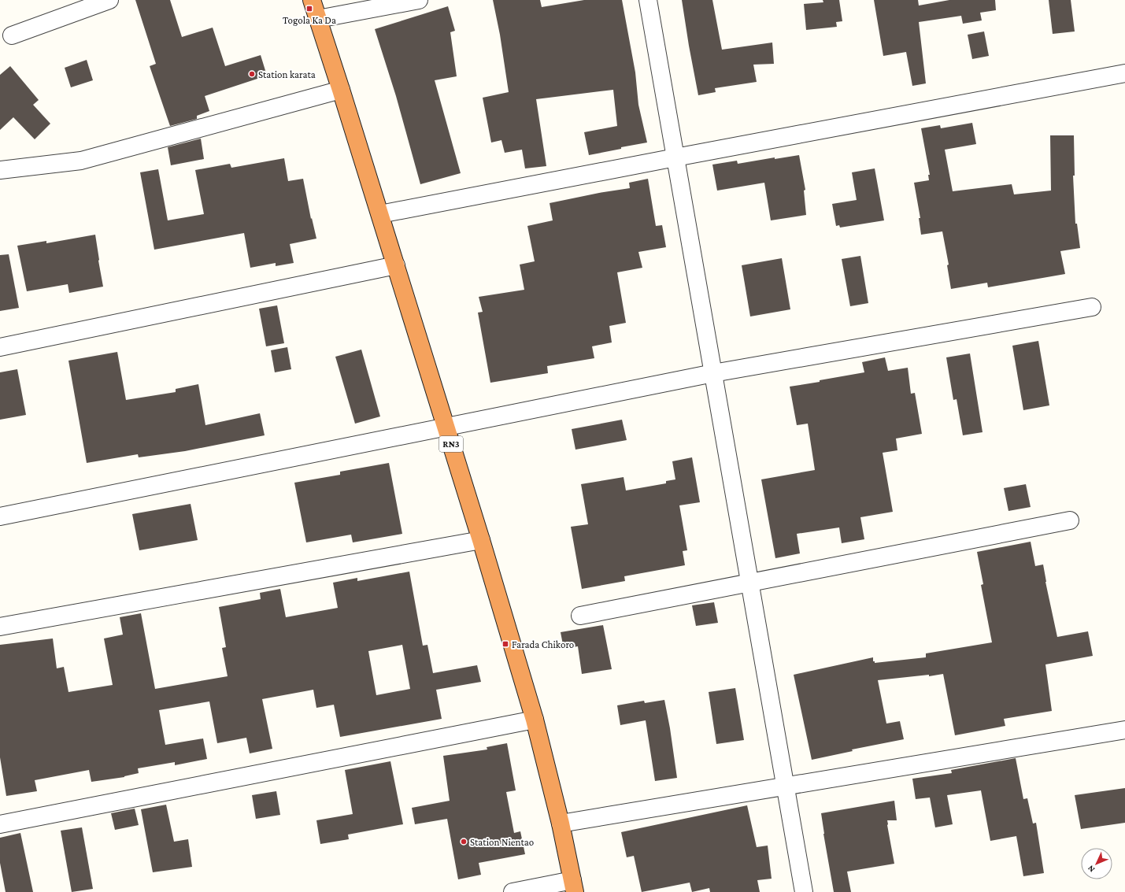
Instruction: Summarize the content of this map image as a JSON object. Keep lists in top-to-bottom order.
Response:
{
  "streets": {
    "highway": ["RN3"]
  },
  "places": {
    "transit": ["Togola Ka Da", "Farada Chikoro"],
    "other": ["Station karata", "Station Nientao"]
  },
  "north": "bottom left"
}
